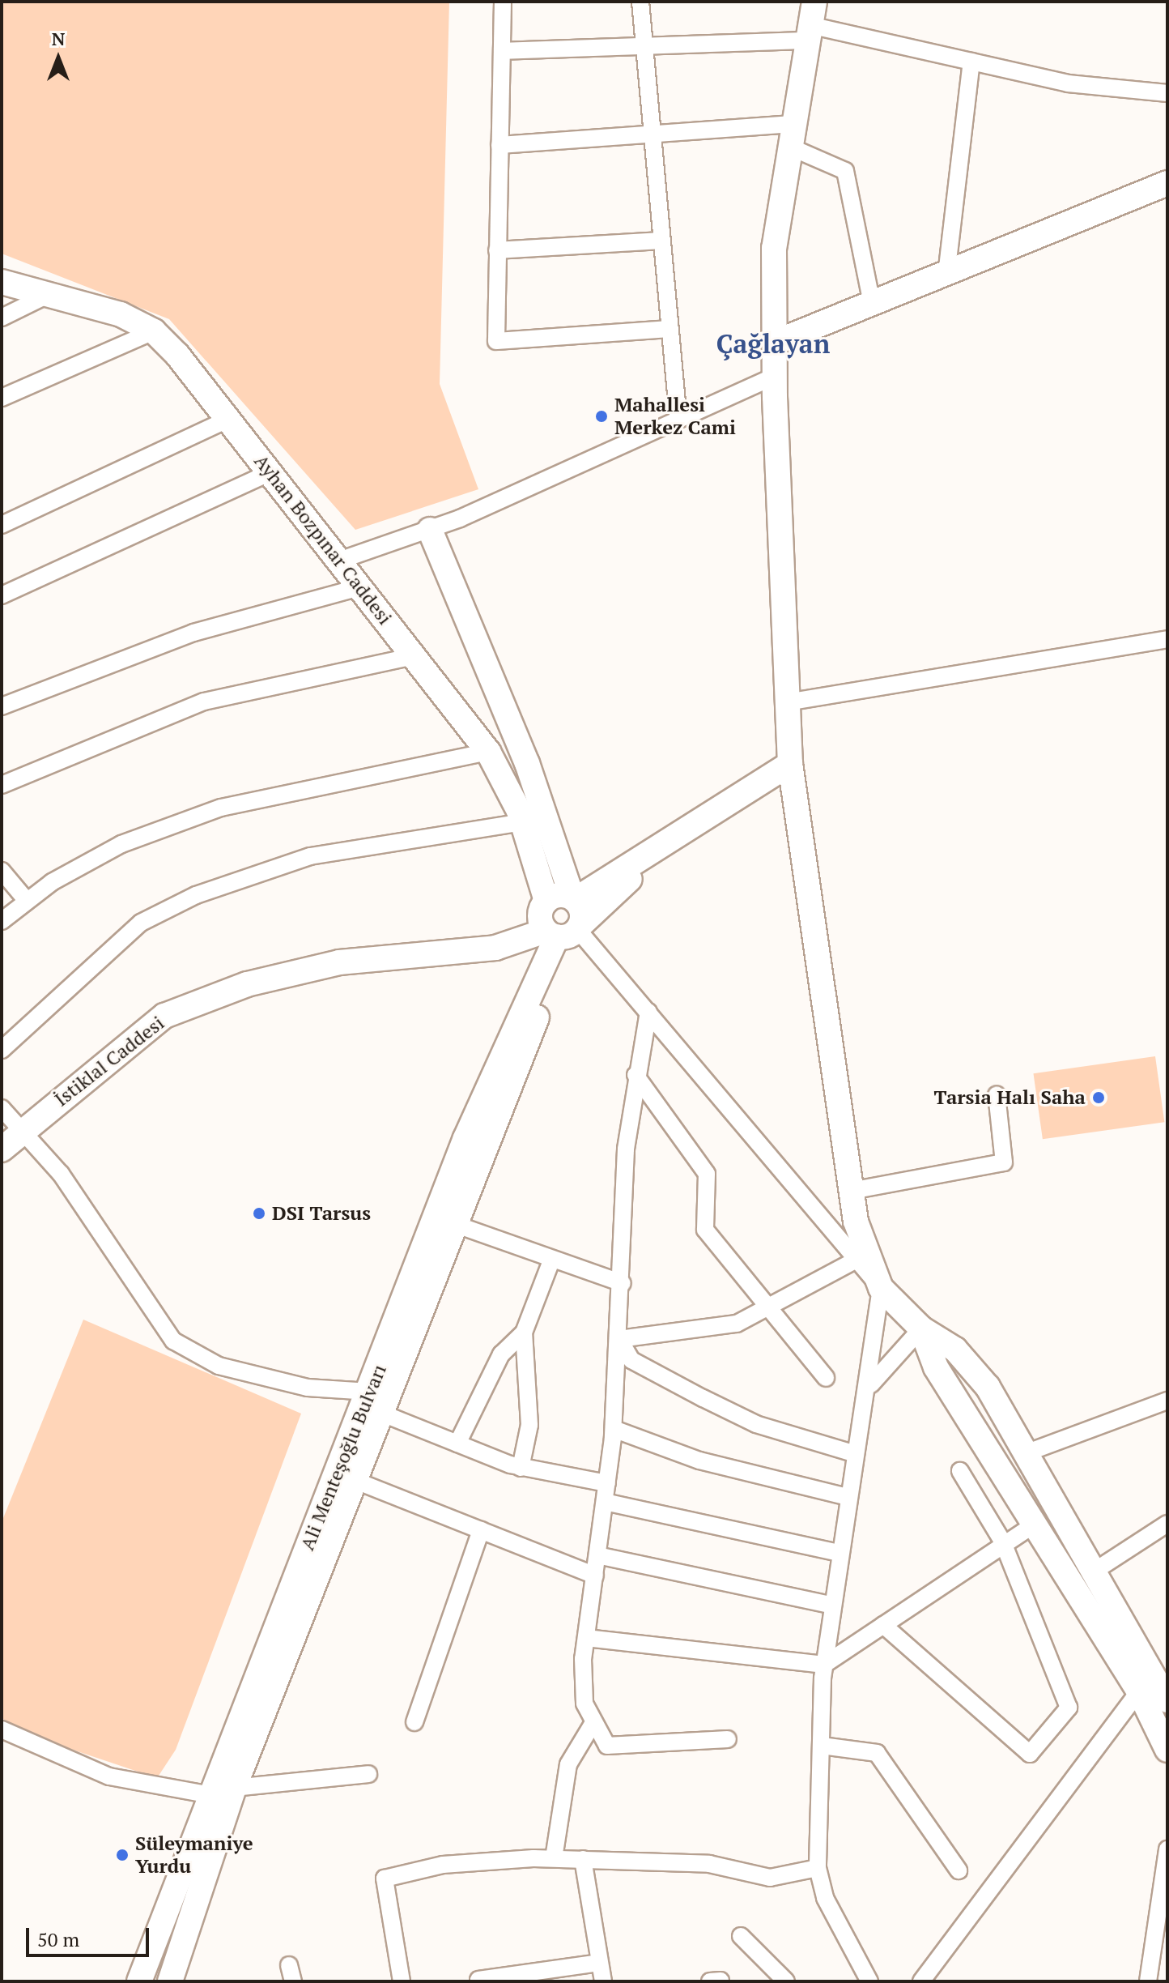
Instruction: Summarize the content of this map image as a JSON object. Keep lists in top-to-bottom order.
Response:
{
  "streets": {
    "street": ["Ayhan Bozpınar Caddesi", "İstiklal Caddesi", "Ali Menteşoğlu Bulvarı"]
  },
  "crossings": [
    ["Ayhan Bozpınar Caddesi", "İstiklal Caddesi"],
    ["Ayhan Bozpınar Caddesi", "Ali Menteşoğlu Bulvarı"],
    ["İstiklal Caddesi", "Ali Menteşoğlu Bulvarı"]
  ],
  "districts": ["Çağlayan"],
  "places": [
    "Mahallesi Merkez Cami",
    "Tarsia Halı Saha",
    "DSI Tarsus",
    "Süleymaniye Yurdu"
  ],
  "scale_bar": "50 m",
  "north": "top"
}
